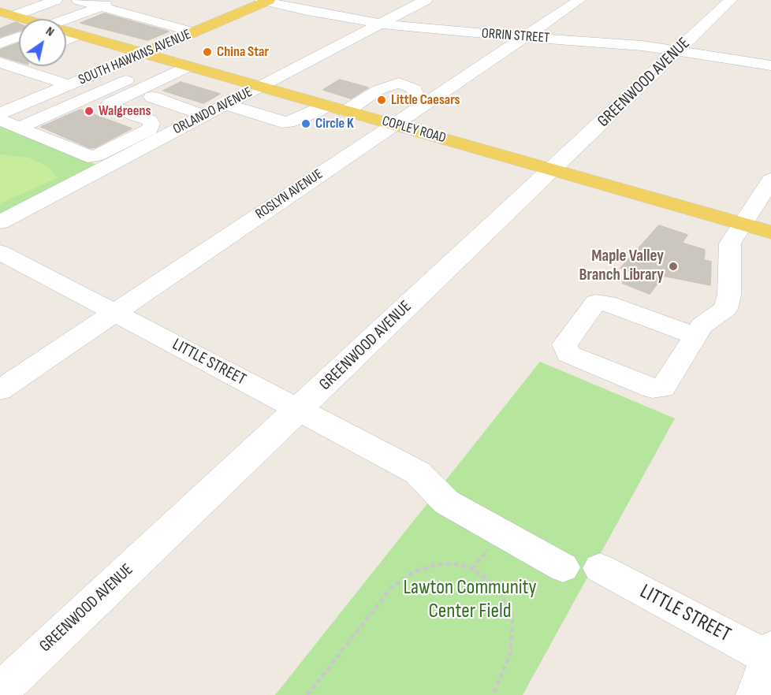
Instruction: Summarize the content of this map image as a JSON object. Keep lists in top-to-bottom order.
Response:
{
  "streets": {
    "main road": ["SOUTH HAWKINS AVENUE", "COPLEY ROAD"],
    "street": [
      "ORRIN STREET",
      "GREENWOOD AVENUE",
      "ORLANDO AVENUE",
      "ROSLYN AVENUE",
      "LITTLE STREET"
    ]
  },
  "crossings": [
    ["ORRIN STREET", "SOUTH HAWKINS AVENUE"],
    ["ORRIN STREET", "GREENWOOD AVENUE"],
    ["ORRIN STREET", "ROSLYN AVENUE"],
    ["GREENWOOD AVENUE", "COPLEY ROAD"],
    ["GREENWOOD AVENUE", "LITTLE STREET"],
    ["COPLEY ROAD", "ROSLYN AVENUE"],
    ["ROSLYN AVENUE", "LITTLE STREET"]
  ],
  "parks": ["Lawton Community Center Field"],
  "places": [
    "China Star",
    "Little Caesars",
    "Walgreens",
    "Circle K",
    "Maple Valley Branch Library"
  ],
  "north": "top right"
}
